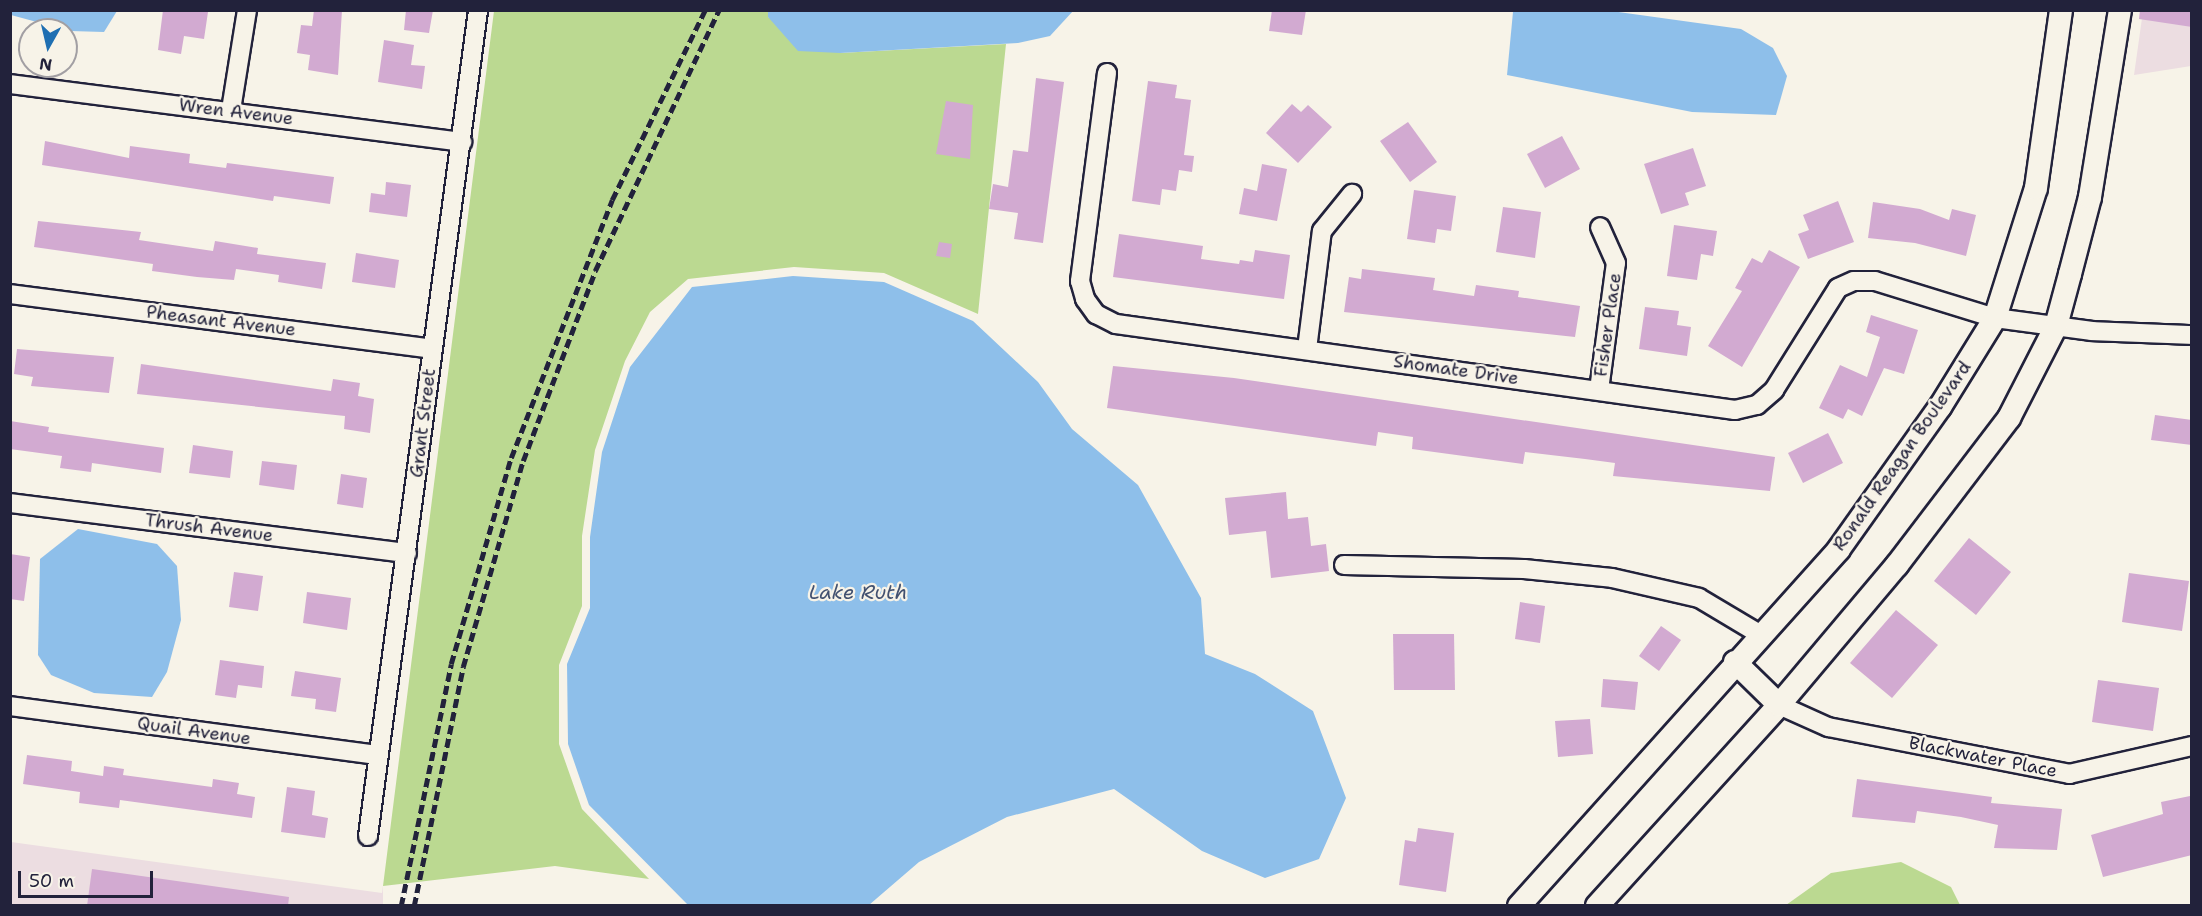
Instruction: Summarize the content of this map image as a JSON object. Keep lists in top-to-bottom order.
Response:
{
  "streets": {
    "main road": ["Ronald Reagan Boulevard"],
    "street": [
      "Wren Avenue",
      "Pheasant Avenue",
      "Fisher Place",
      "Shomate Drive",
      "Grant Street",
      "Thrush Avenue",
      "Quail Avenue",
      "Blackwater Place"
    ]
  },
  "crossings": [
    ["Wren Avenue", "Grant Street"],
    ["Pheasant Avenue", "Grant Street"],
    ["Fisher Place", "Shomate Drive"],
    ["Shomate Drive", "Ronald Reagan Boulevard"],
    ["Grant Street", "Thrush Avenue"],
    ["Grant Street", "Quail Avenue"]
  ],
  "water": ["Lake Ruth"],
  "scale_bar": "50 m",
  "north": "bottom"
}
